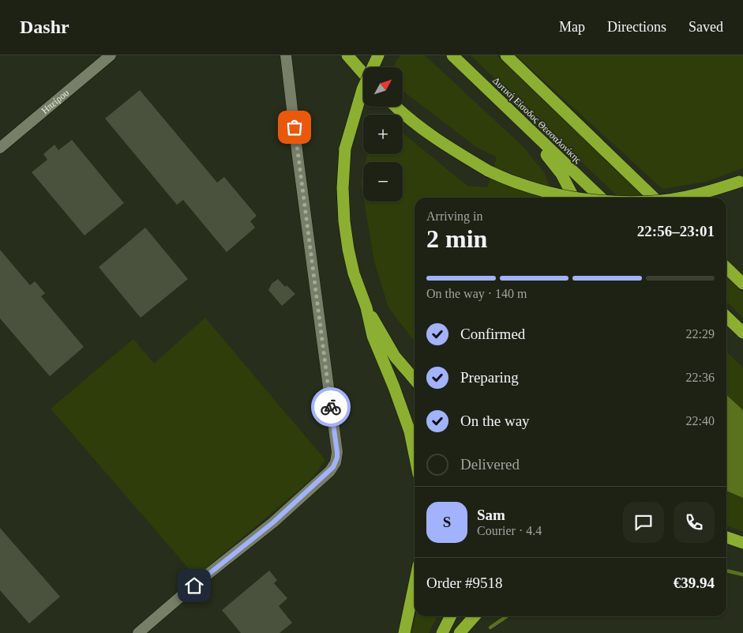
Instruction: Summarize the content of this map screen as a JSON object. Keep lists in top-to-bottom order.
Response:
{
  "streets": {
    "highway": ["Δυτική Είσοδος Θεσσαλονίκης"],
    "street": ["Ηπείρου"]
  },
  "north": "top right",
  "page": {
    "header": "Dashr",
    "nav": ["Map", "Directions", "Saved"],
    "map_buttons": ["+", "−"],
    "heading": ["2 min", "Arriving in", "22:56–23:01"],
    "panel": [
      "Sam",
      "Courier · 4.4",
      "Order #9518",
      "€39.94"
    ],
    "bar": "On the way · 140 m",
    "list": [
      ["Confirmed", "22:29"],
      ["Preparing", "22:36"],
      ["On the way", "22:40"],
      "Delivered"
    ],
    "round": "S"
  }
}
